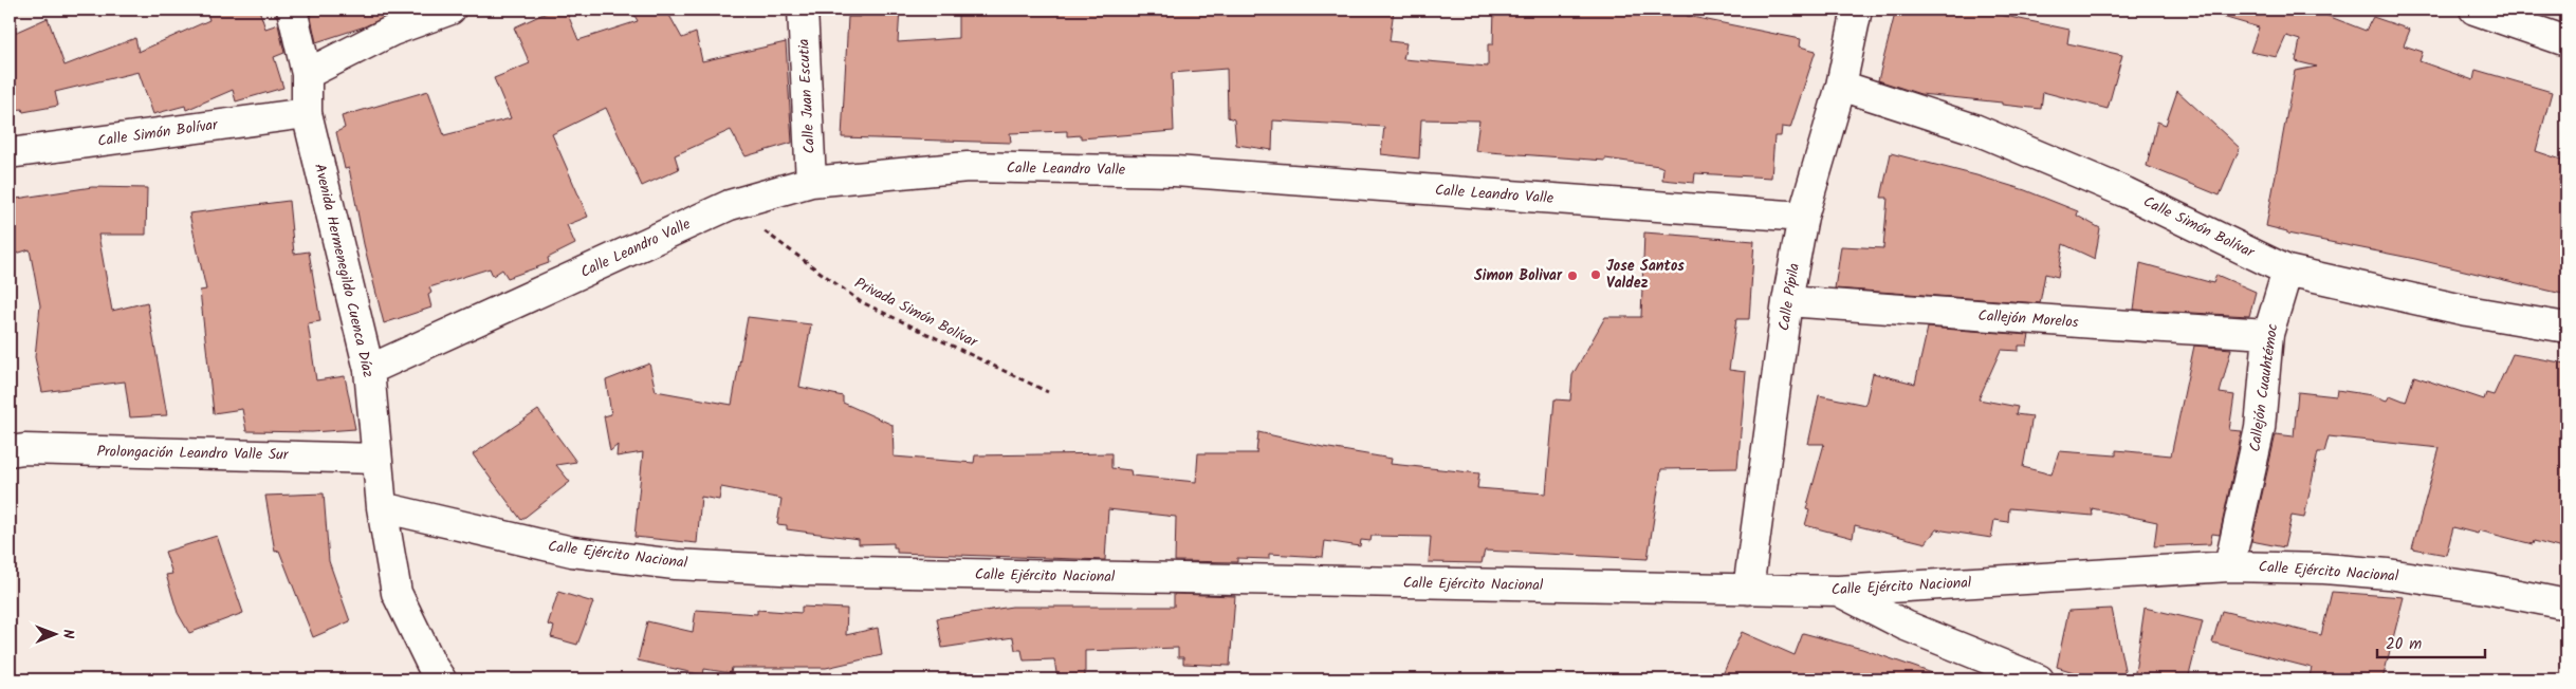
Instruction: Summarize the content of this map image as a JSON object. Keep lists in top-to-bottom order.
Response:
{
  "streets": {
    "street": [
      "Calle Juan Escutia",
      "Calle Simón Bolívar",
      "Calle Leandro Valle",
      "Avenida Hermenegildo Cuenca Díaz",
      "Calle Pípila",
      "Callejón Morelos",
      "Callejón Cuauhtémoc",
      "Prolongación Leandro Valle Sur",
      "Calle Ejército Nacional"
    ],
    "path": ["Privada Simón Bolívar"]
  },
  "crossings": [
    ["Calle Juan Escutia", "Calle Leandro Valle"],
    ["Calle Simón Bolívar", "Avenida Hermenegildo Cuenca Díaz"],
    ["Calle Simón Bolívar", "Calle Pípila"],
    ["Calle Simón Bolívar", "Callejón Cuauhtémoc"],
    ["Calle Leandro Valle", "Avenida Hermenegildo Cuenca Díaz"],
    ["Calle Leandro Valle", "Calle Pípila"],
    ["Calle Leandro Valle", "Privada Simón Bolívar"],
    ["Avenida Hermenegildo Cuenca Díaz", "Prolongación Leandro Valle Sur"],
    ["Avenida Hermenegildo Cuenca Díaz", "Calle Ejército Nacional"],
    ["Calle Pípila", "Callejón Morelos"],
    ["Calle Pípila", "Calle Ejército Nacional"],
    ["Callejón Morelos", "Callejón Cuauhtémoc"],
    ["Callejón Cuauhtémoc", "Calle Ejército Nacional"]
  ],
  "places": ["Jose Santos Valdez", "Simon Bolivar"],
  "scale_bar": "20 m",
  "north": "right"
}
